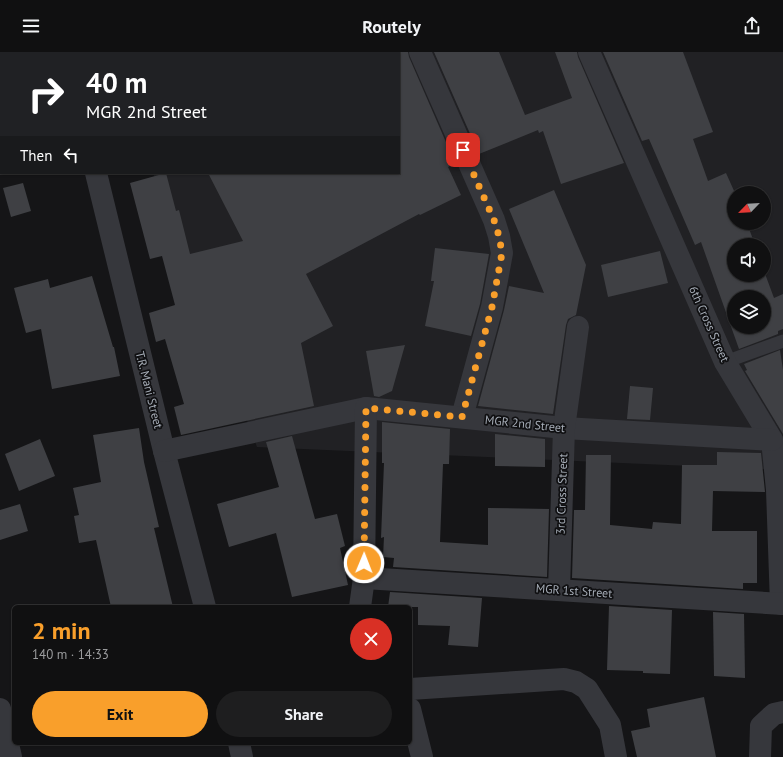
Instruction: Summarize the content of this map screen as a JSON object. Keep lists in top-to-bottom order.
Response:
{
  "streets": {
    "street": [
      "6th Cross Street",
      "T.R. Mani Street",
      "MGR 2nd Street",
      "3rd Cross Street",
      "MGR 1st Street"
    ]
  },
  "crossings": [
    ["6th Cross Street", "MGR 2nd Street"],
    ["6th Cross Street", "MGR 1st Street"],
    ["T.R. Mani Street", "MGR 2nd Street"],
    ["MGR 2nd Street", "3rd Cross Street"],
    ["3rd Cross Street", "MGR 1st Street"]
  ],
  "north": "bottom left",
  "page": {
    "header": "Routely",
    "turn": ["40 m", "MGR 2nd Street"],
    "then": "Then",
    "heading": ["2 min", "140 m · 14:33"],
    "buttons": ["Exit", "Share"]
  }
}
